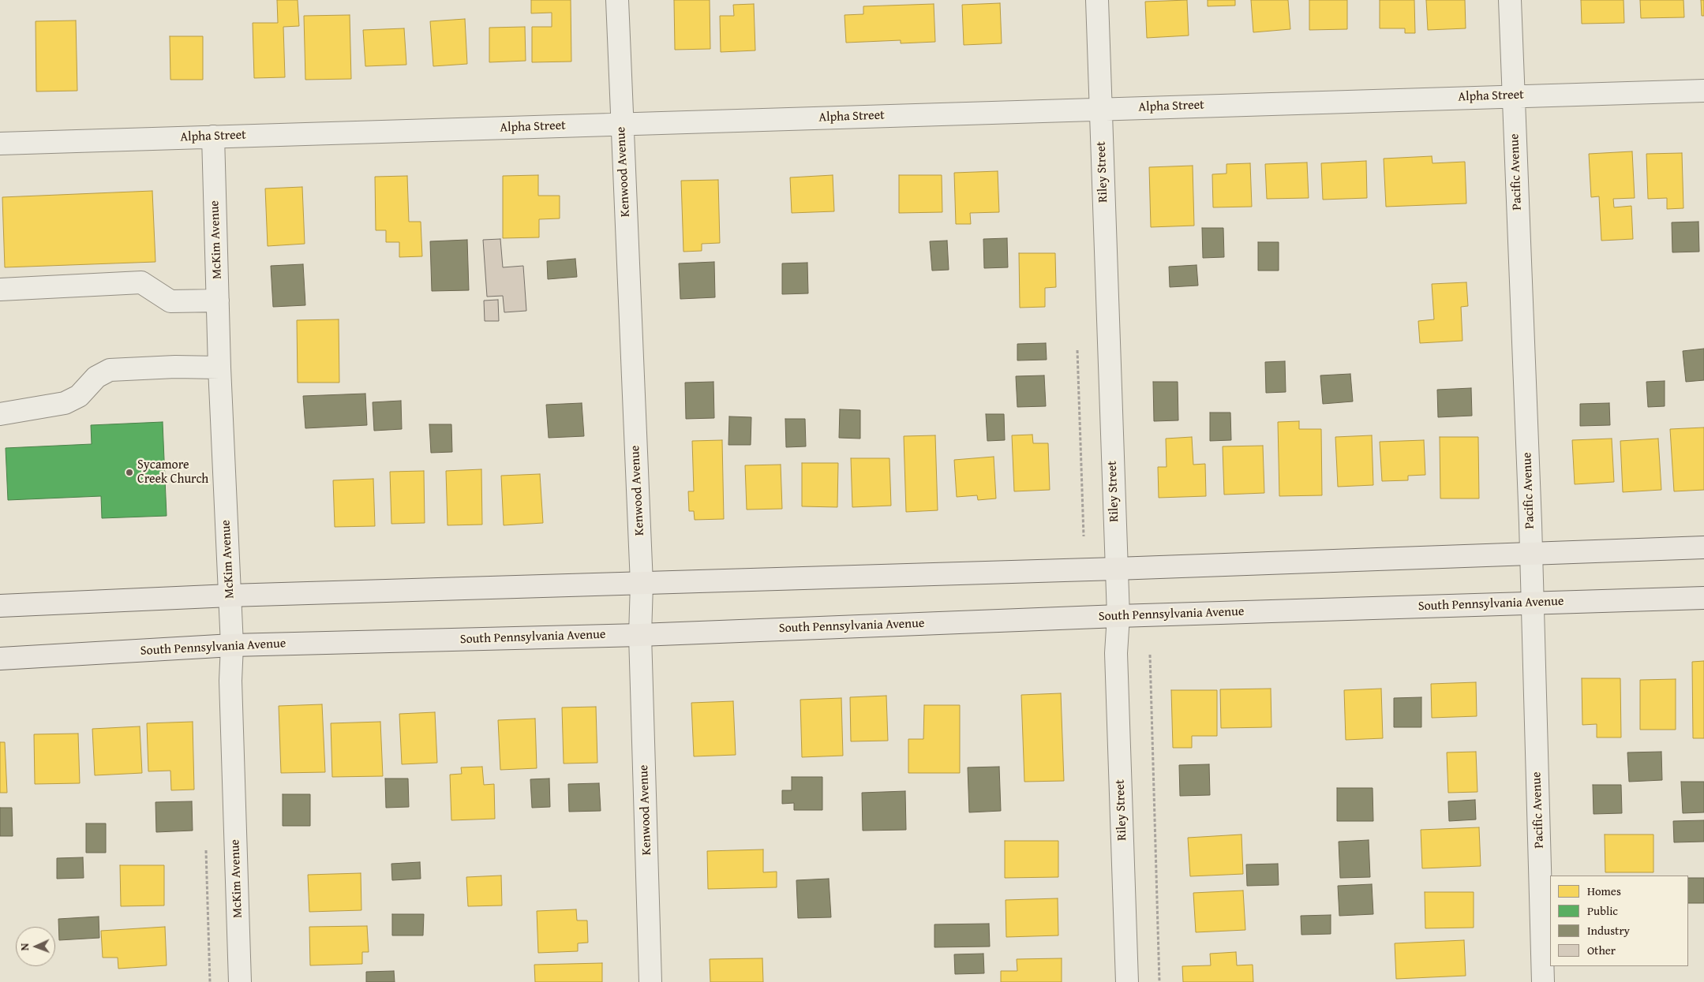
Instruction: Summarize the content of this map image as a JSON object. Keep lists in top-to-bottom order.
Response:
{
  "streets": {
    "main road": ["South Pennsylvania Avenue"],
    "street": [
      "Alpha Street",
      "Kenwood Avenue",
      "Riley Street",
      "Pacific Avenue",
      "McKim Avenue"
    ]
  },
  "crossings": [
    ["Alpha Street", "Kenwood Avenue"],
    ["Alpha Street", "Riley Street"],
    ["Alpha Street", "Pacific Avenue"],
    ["Alpha Street", "McKim Avenue"],
    ["Kenwood Avenue", "South Pennsylvania Avenue"],
    ["Riley Street", "South Pennsylvania Avenue"],
    ["Pacific Avenue", "South Pennsylvania Avenue"],
    ["McKim Avenue", "South Pennsylvania Avenue"]
  ],
  "places": ["Sycamore Creek Church"],
  "legend": [
    "Homes",
    "Public",
    "Industry",
    "Other"
  ],
  "north": "left"
}
